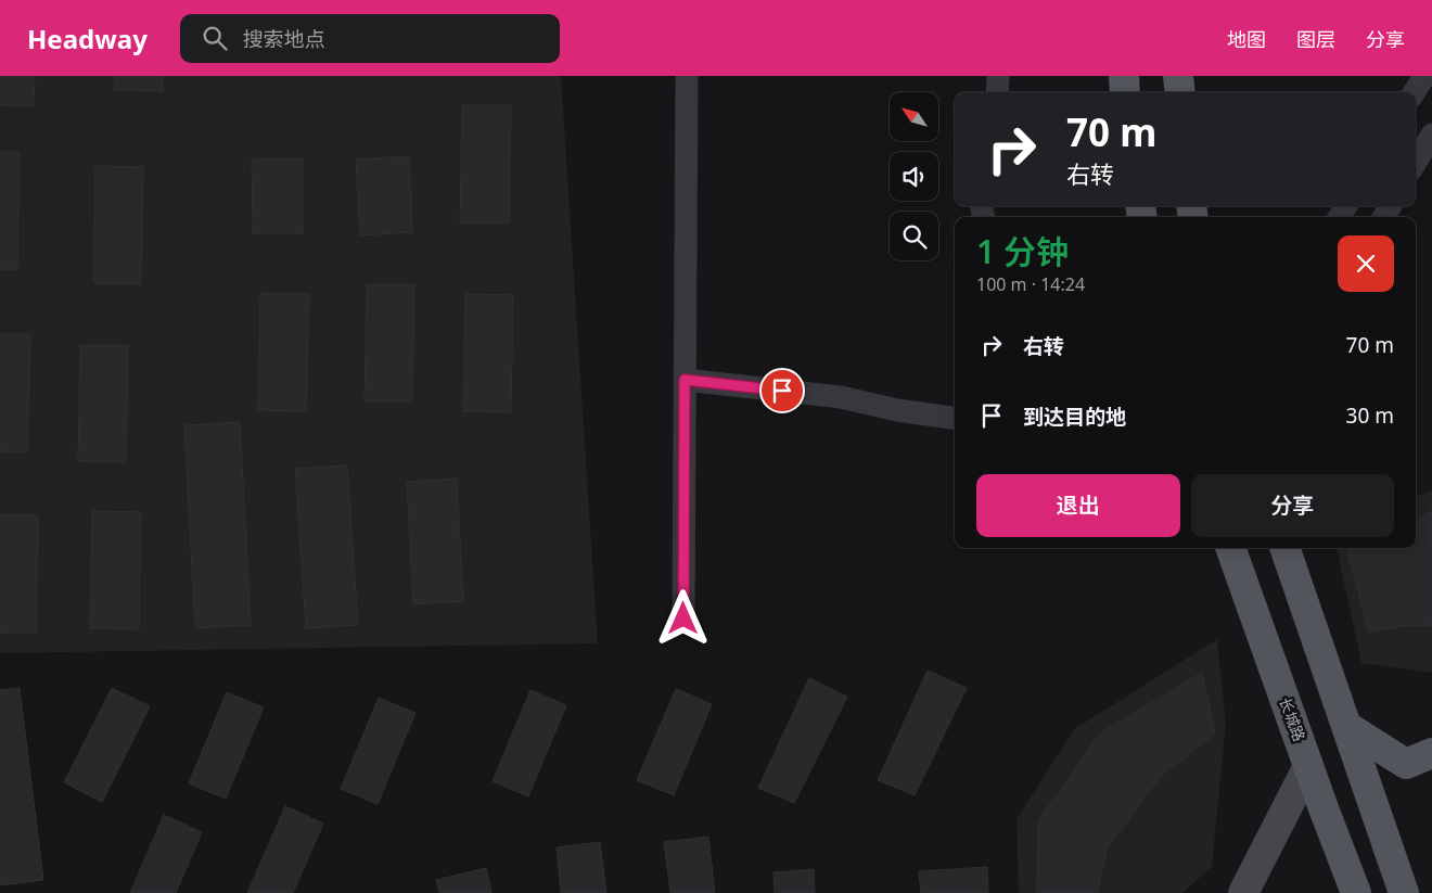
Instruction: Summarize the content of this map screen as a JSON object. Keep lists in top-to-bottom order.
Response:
{
  "streets": {
    "main road": ["长城路"]
  },
  "north": "top left",
  "page": {
    "header": "Headway",
    "search": "搜索地点",
    "nav": ["地图", "图层", "分享"],
    "turn": ["70 m", "右转"],
    "heading": ["1 分钟", "100 m · 14:24"],
    "list": [
      {
        "name": "右转",
        "value": "70 m"
      },
      {
        "name": "到达目的地",
        "value": "30 m"
      }
    ],
    "buttons": ["退出", "分享"]
  }
}
